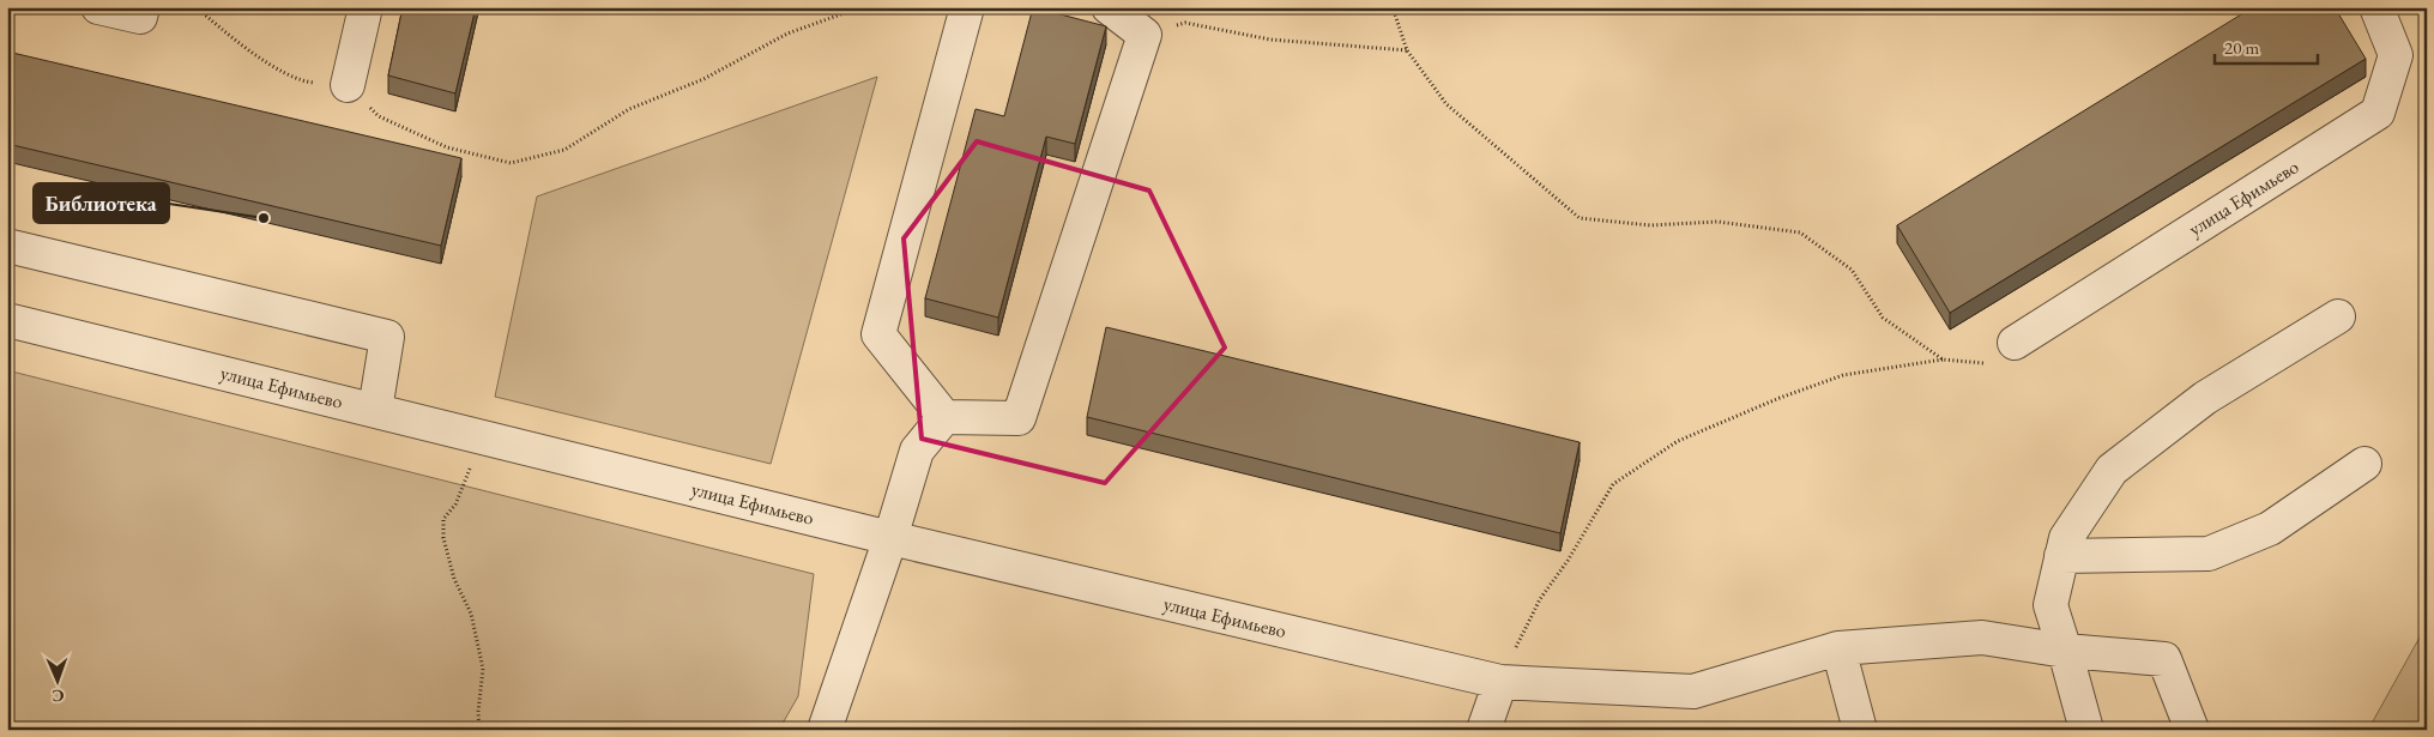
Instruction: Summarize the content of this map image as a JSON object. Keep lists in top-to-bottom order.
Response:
{
  "streets": {
    "street": ["улица Ефимьево"]
  },
  "places": ["Библиотека"],
  "scale_bar": "20 m",
  "north": "bottom"
}
